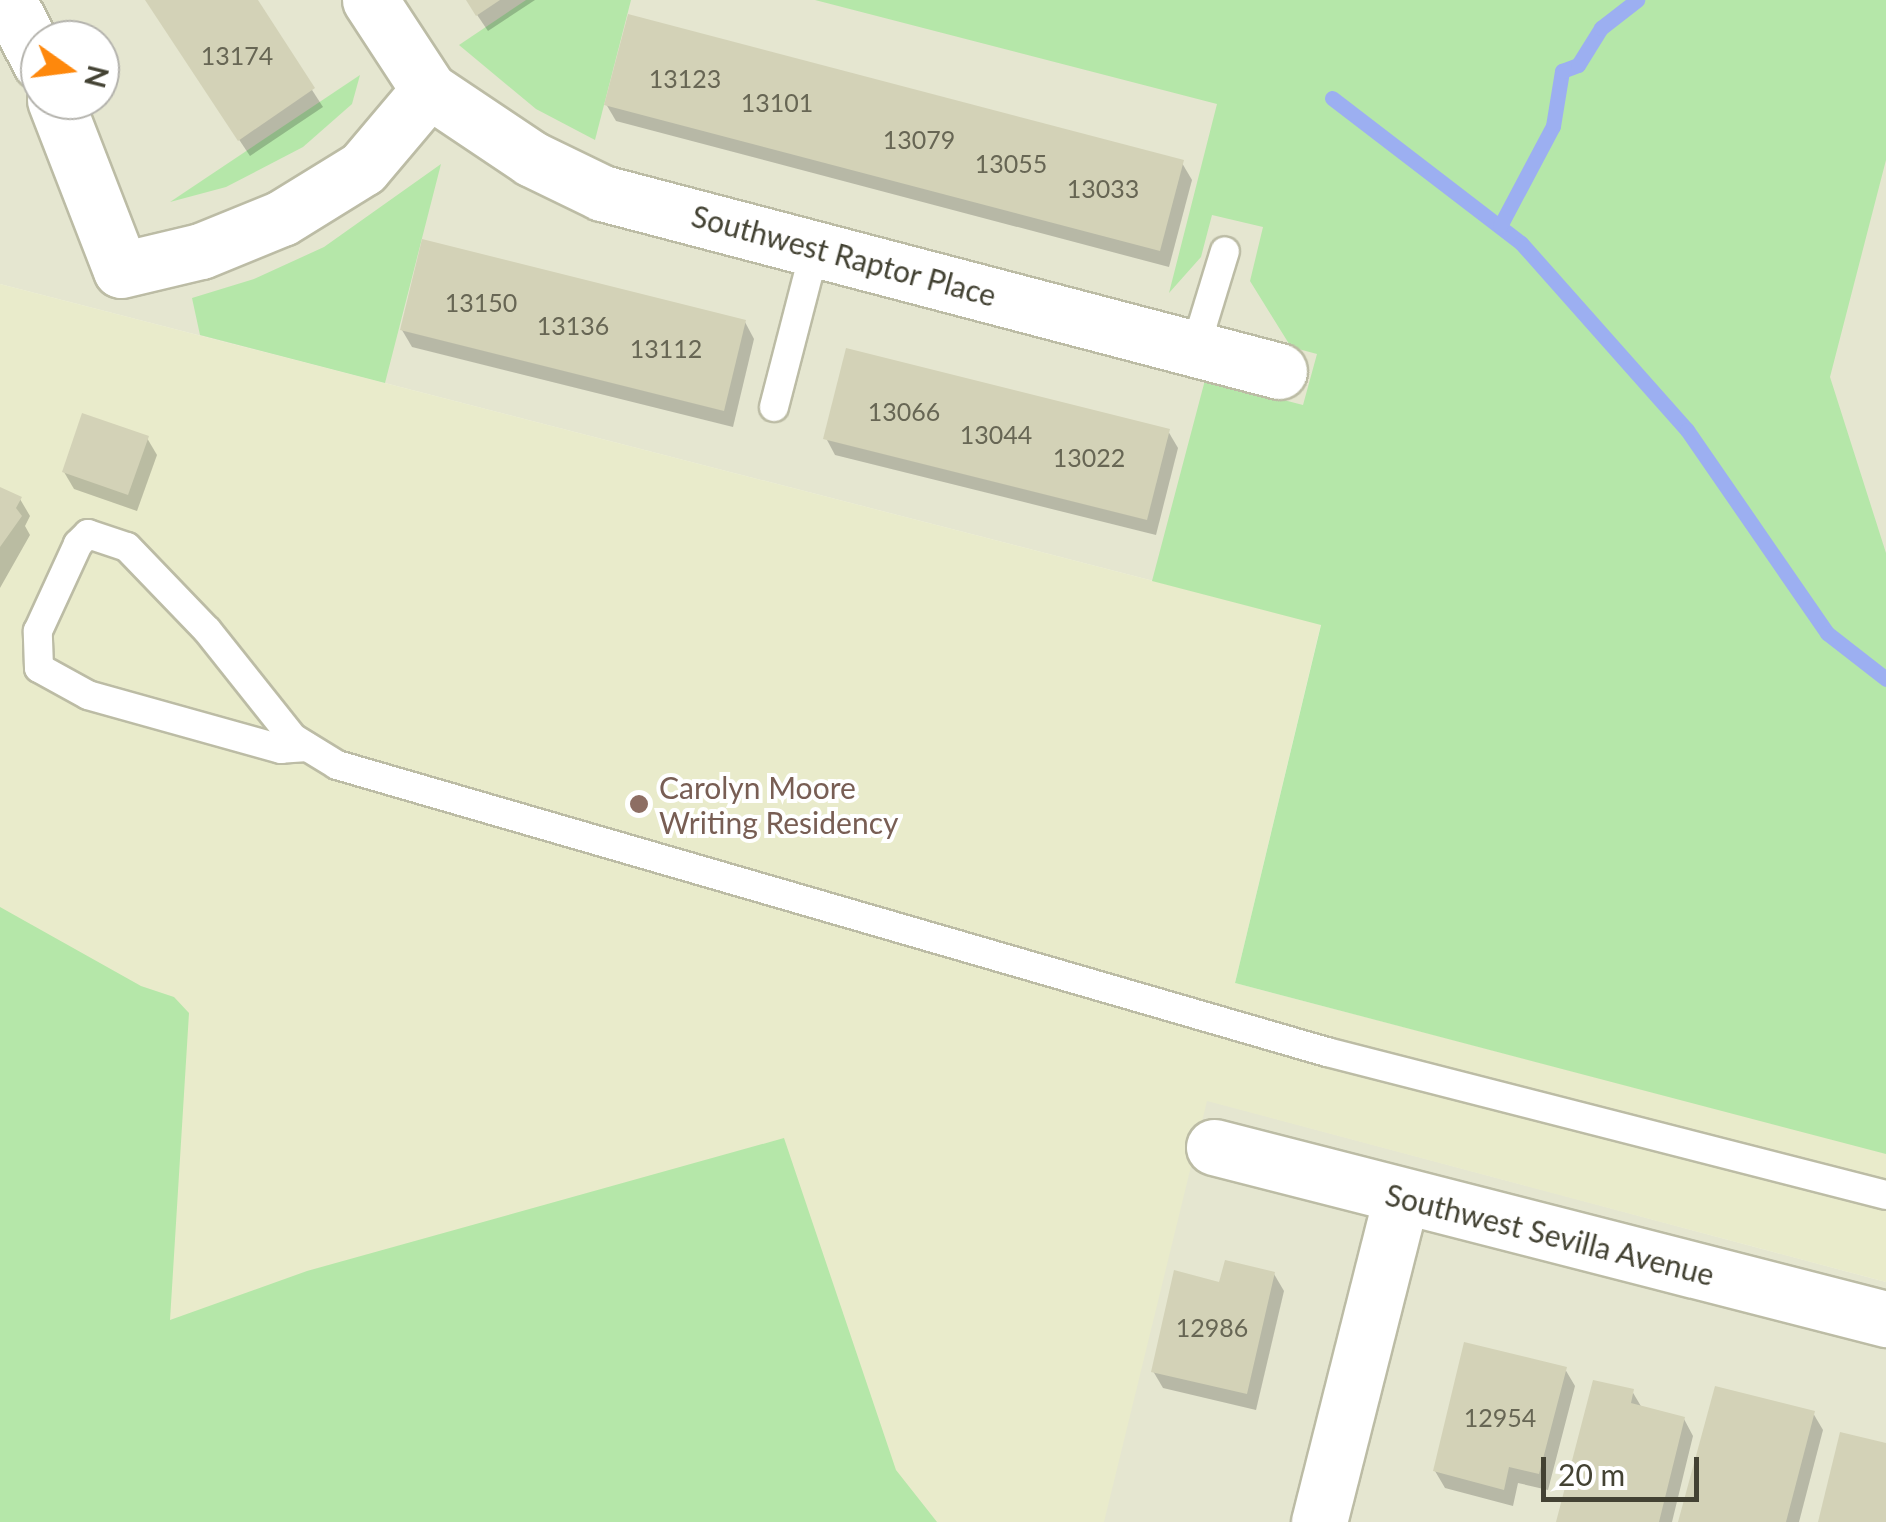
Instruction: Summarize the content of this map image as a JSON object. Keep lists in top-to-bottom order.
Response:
{
  "streets": {
    "street": ["Southwest Raptor Place", "Southwest Sevilla Avenue"]
  },
  "places": ["Carolyn Moore Writing Residency"],
  "house_numbers": [
    "13174",
    "13123",
    "13101",
    "13079",
    "13055",
    "13033",
    "13150",
    "13136",
    "13112",
    "13066",
    "13044",
    "13022",
    "12986",
    "12954"
  ],
  "scale_bar": "20 m",
  "north": "right"
}
